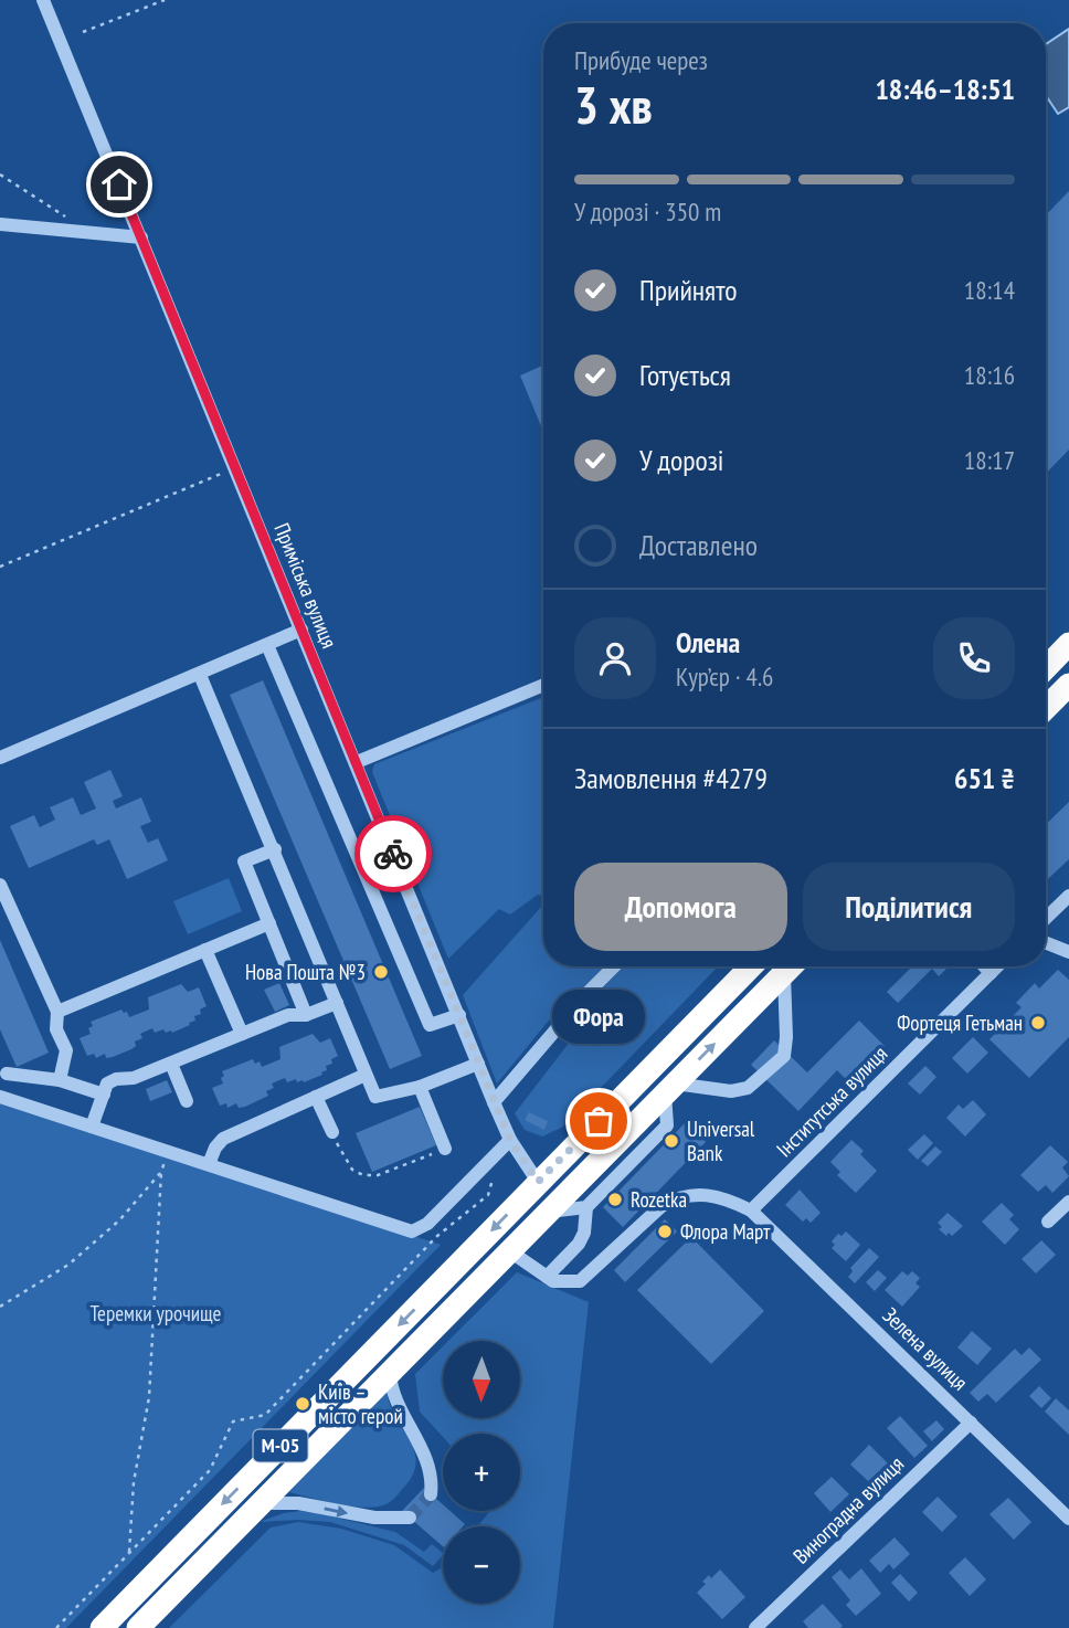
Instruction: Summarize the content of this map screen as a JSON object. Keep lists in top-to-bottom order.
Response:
{
  "streets": {
    "highway": ["М-05"],
    "street": [
      "Приміська вулиця",
      "Інститутська вулиця",
      "Зелена вулиця",
      "Виноградна вулиця"
    ]
  },
  "crossings": [
    ["Приміська вулиця", "М-05"],
    ["Інститутська вулиця", "Зелена вулиця"],
    ["Зелена вулиця", "Виноградна вулиця"]
  ],
  "parks": ["Теремки урочище"],
  "places": [
    "Нова Пошта №3",
    "Фортеця Гетьман",
    "Фора",
    "Universal Bank",
    "Rozetka",
    "Флора Март",
    "Київ – місто герой"
  ],
  "north": "bottom",
  "page": {
    "heading": ["3 хв", "Прибуде через", "18:46–18:51"],
    "panel": [
      "Олена",
      "Кур’єр · 4.6",
      "Замовлення #4279",
      "651 ₴"
    ],
    "bar": "У дорозі · 350 m",
    "list": [
      ["Прийнято", "18:14"],
      ["Готується", "18:16"],
      ["У дорозі", "18:17"],
      "Доставлено"
    ],
    "buttons": ["Допомога", "Поділитися"],
    "bubble": "Фора",
    "map_buttons": ["+", "−"]
  }
}
